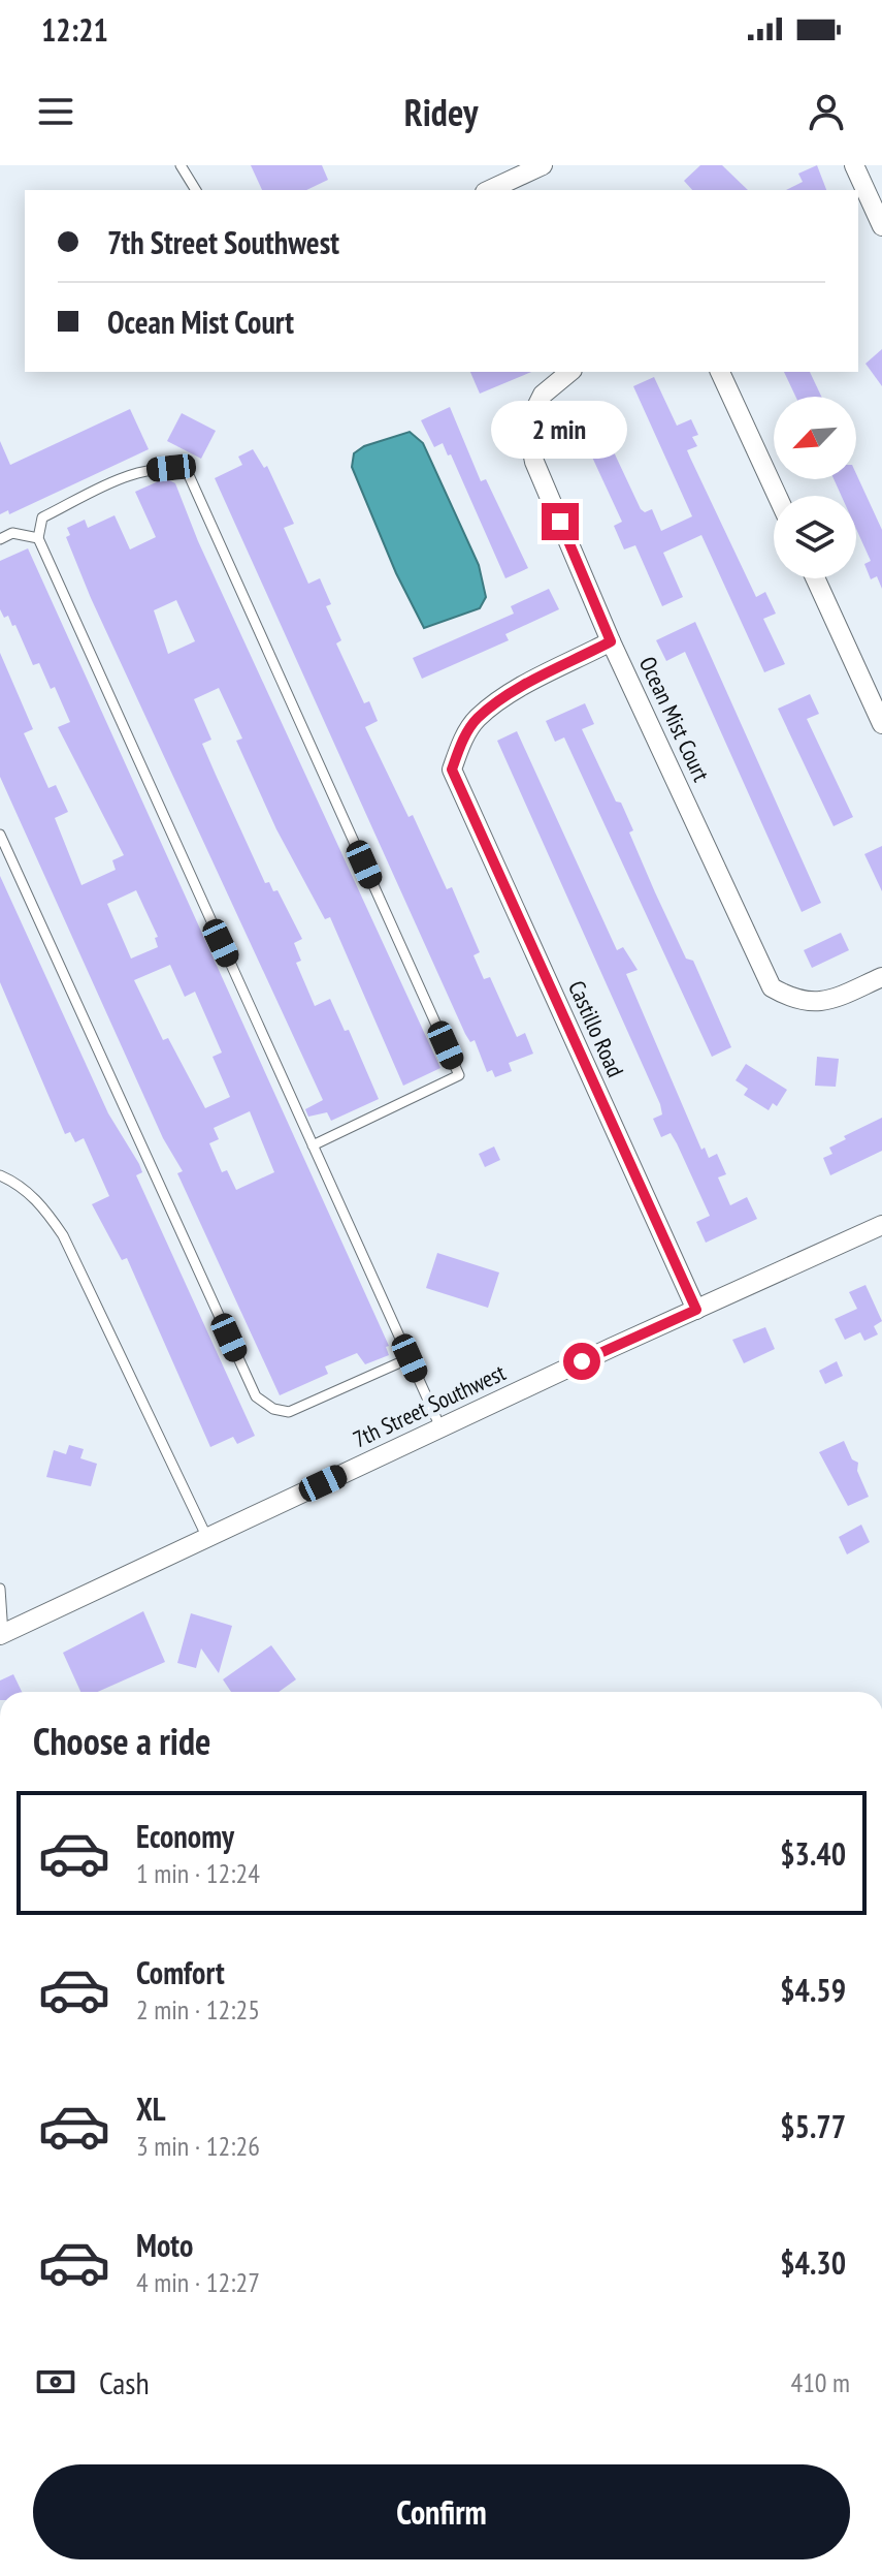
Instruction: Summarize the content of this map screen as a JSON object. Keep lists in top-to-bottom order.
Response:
{
  "streets": {
    "street": ["Ocean Mist Court", "Castillo Road", "7th Street Southwest"]
  },
  "crossings": [
    ["Ocean Mist Court", "Castillo Road"],
    ["Castillo Road", "7th Street Southwest"]
  ],
  "north": "bottom left",
  "page": {
    "status": "12:21",
    "header": "Ridey",
    "banner": ["7th Street Southwest", "Ocean Mist Court"],
    "bubble": "2 min",
    "heading": "Choose a ride",
    "list": [
      {
        "name": "Economy",
        "note": "1 min · 12:24",
        "value": "$3.40"
      },
      {
        "name": "Comfort",
        "note": "2 min · 12:25",
        "value": "$4.59"
      },
      {
        "name": "XL",
        "note": "3 min · 12:26",
        "value": "$5.77"
      },
      {
        "name": "Moto",
        "note": "4 min · 12:27",
        "value": "$4.30"
      }
    ],
    "pay": ["Cash", "410 m"],
    "buttons": "Confirm"
  }
}
